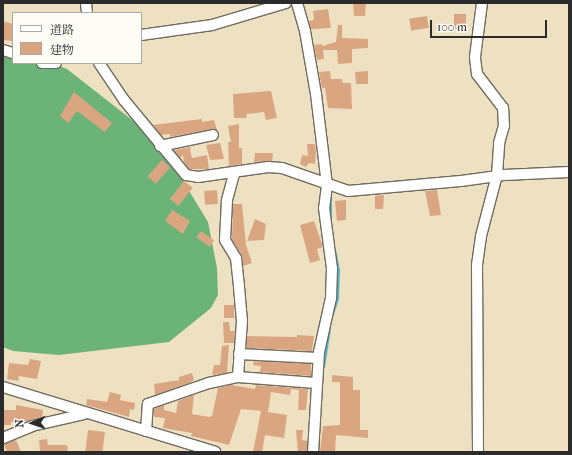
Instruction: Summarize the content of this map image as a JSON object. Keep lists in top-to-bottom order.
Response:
{
  "legend": ["道路", "建物"],
  "scale_bar": "100 m",
  "north": "left"
}
